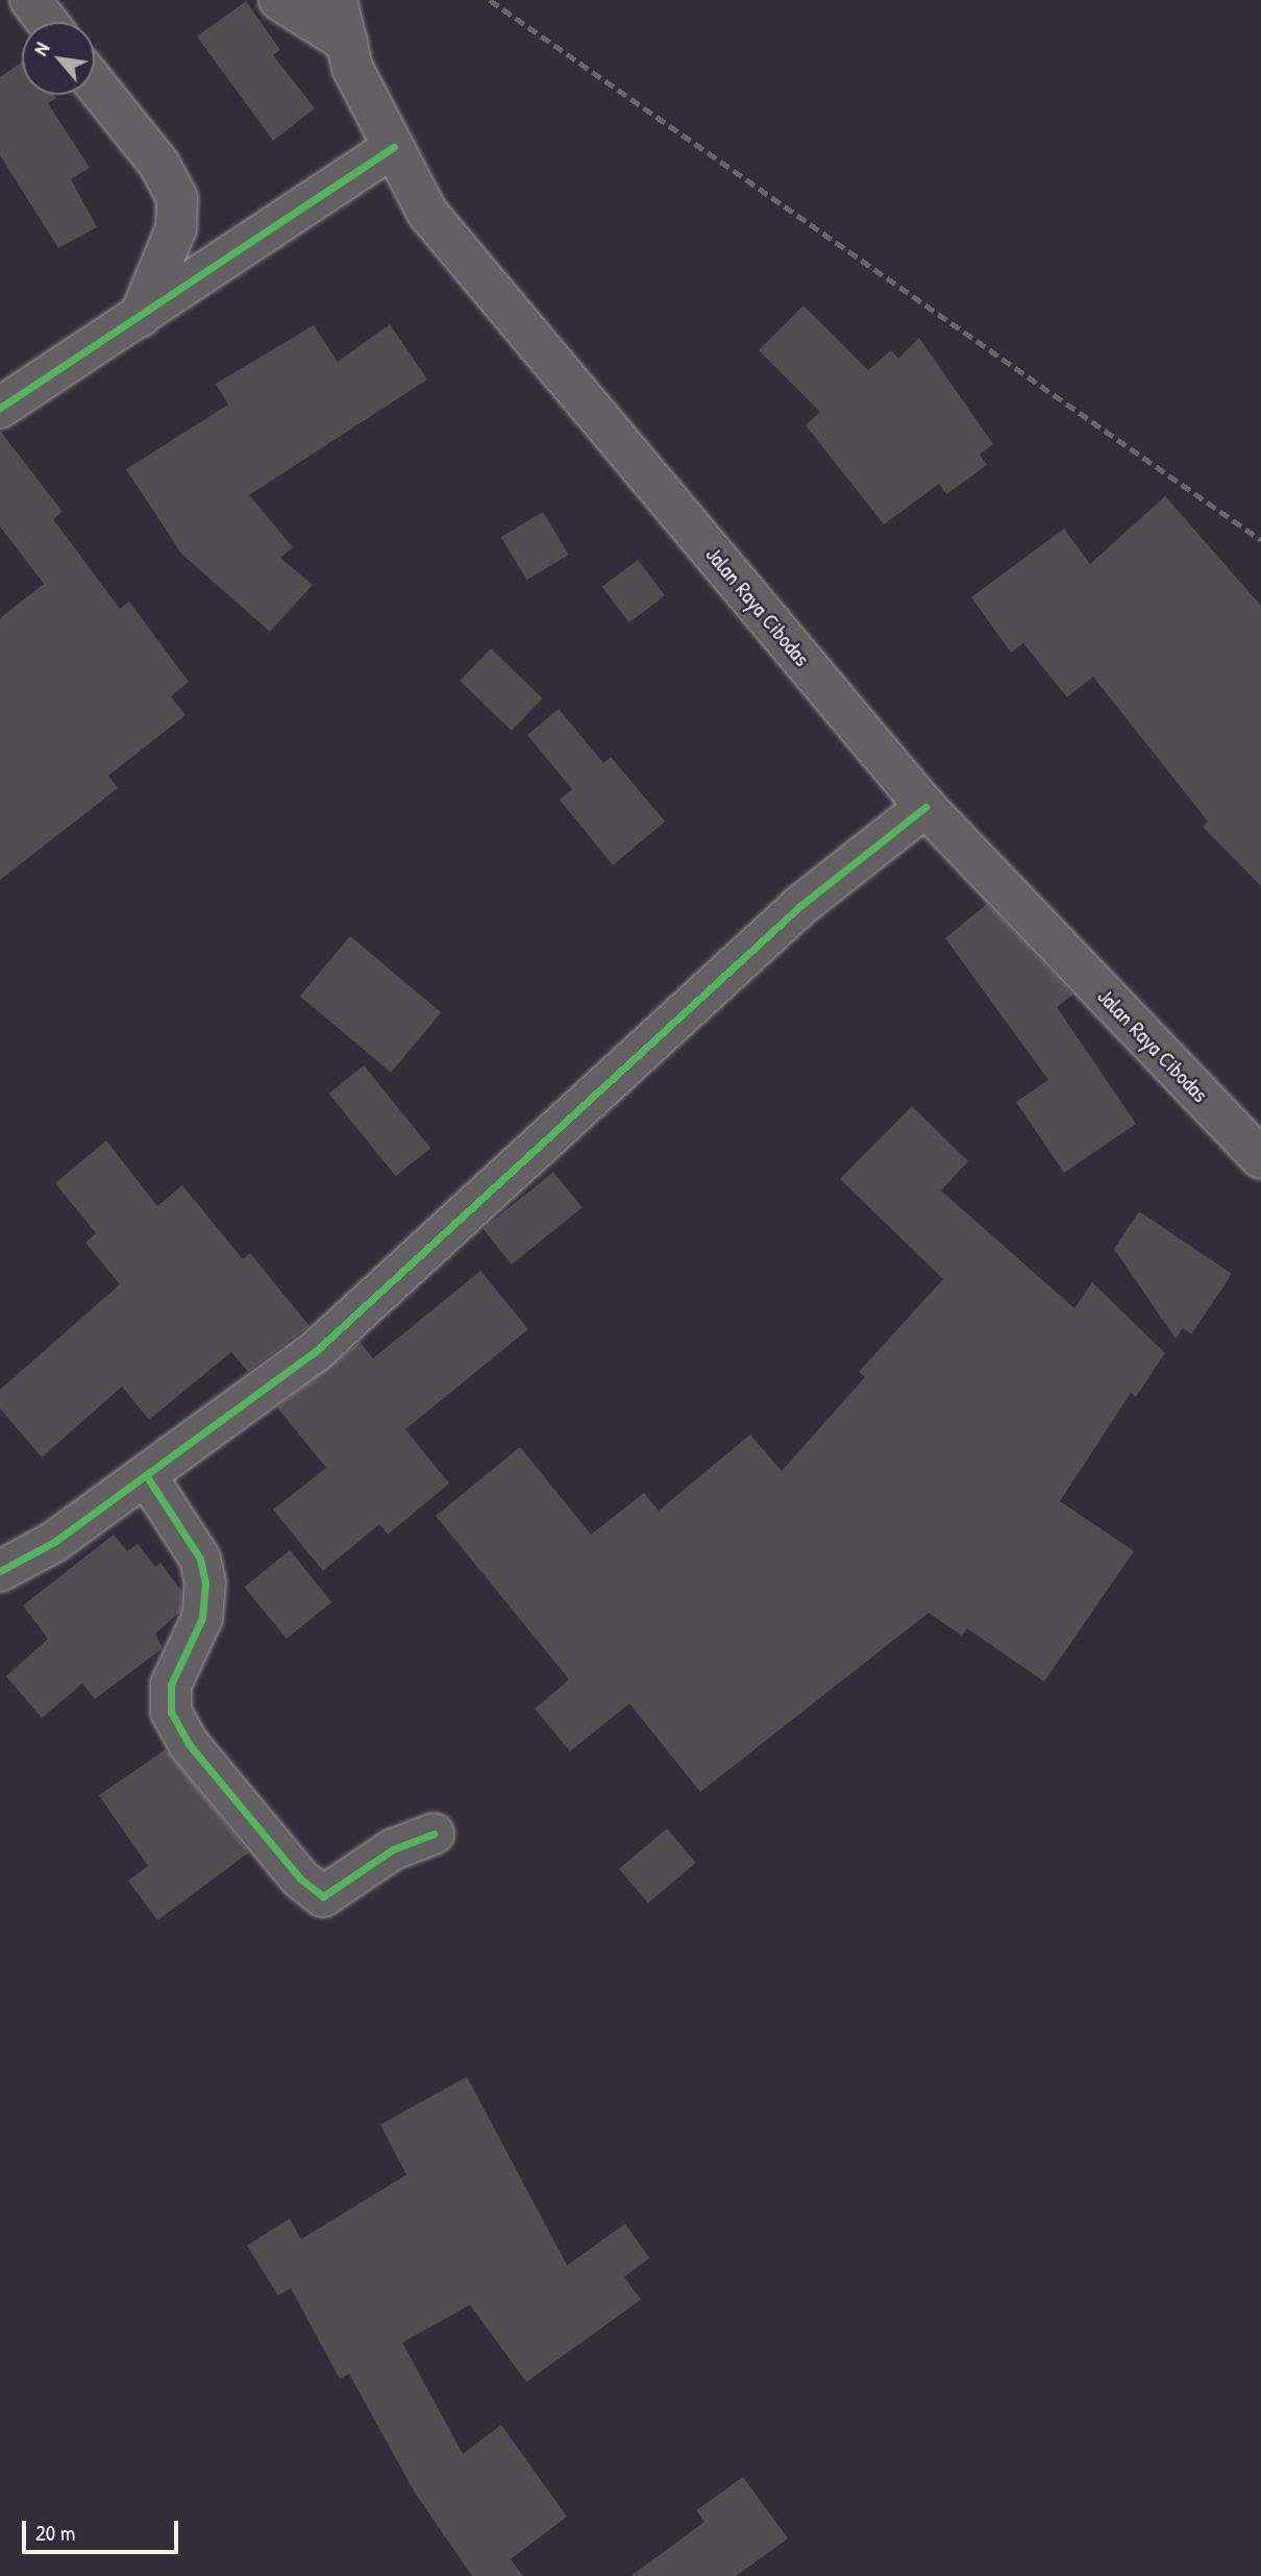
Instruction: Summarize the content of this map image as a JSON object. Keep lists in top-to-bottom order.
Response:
{
  "streets": {
    "main road": ["Jalan Raya Cibodas"]
  },
  "scale_bar": "20 m",
  "north": "top left"
}
